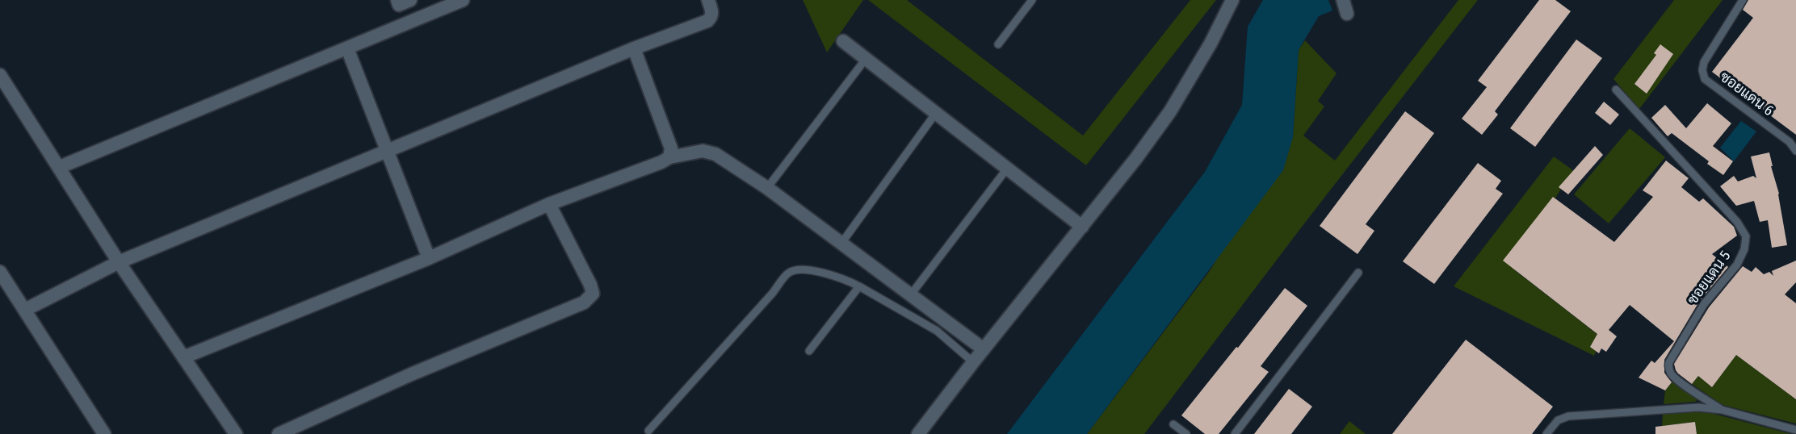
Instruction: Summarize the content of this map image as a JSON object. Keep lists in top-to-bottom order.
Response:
{
  "streets": {
    "lane": ["ซอยแดน 6", "ซอยแดน 5"]
  }
}
